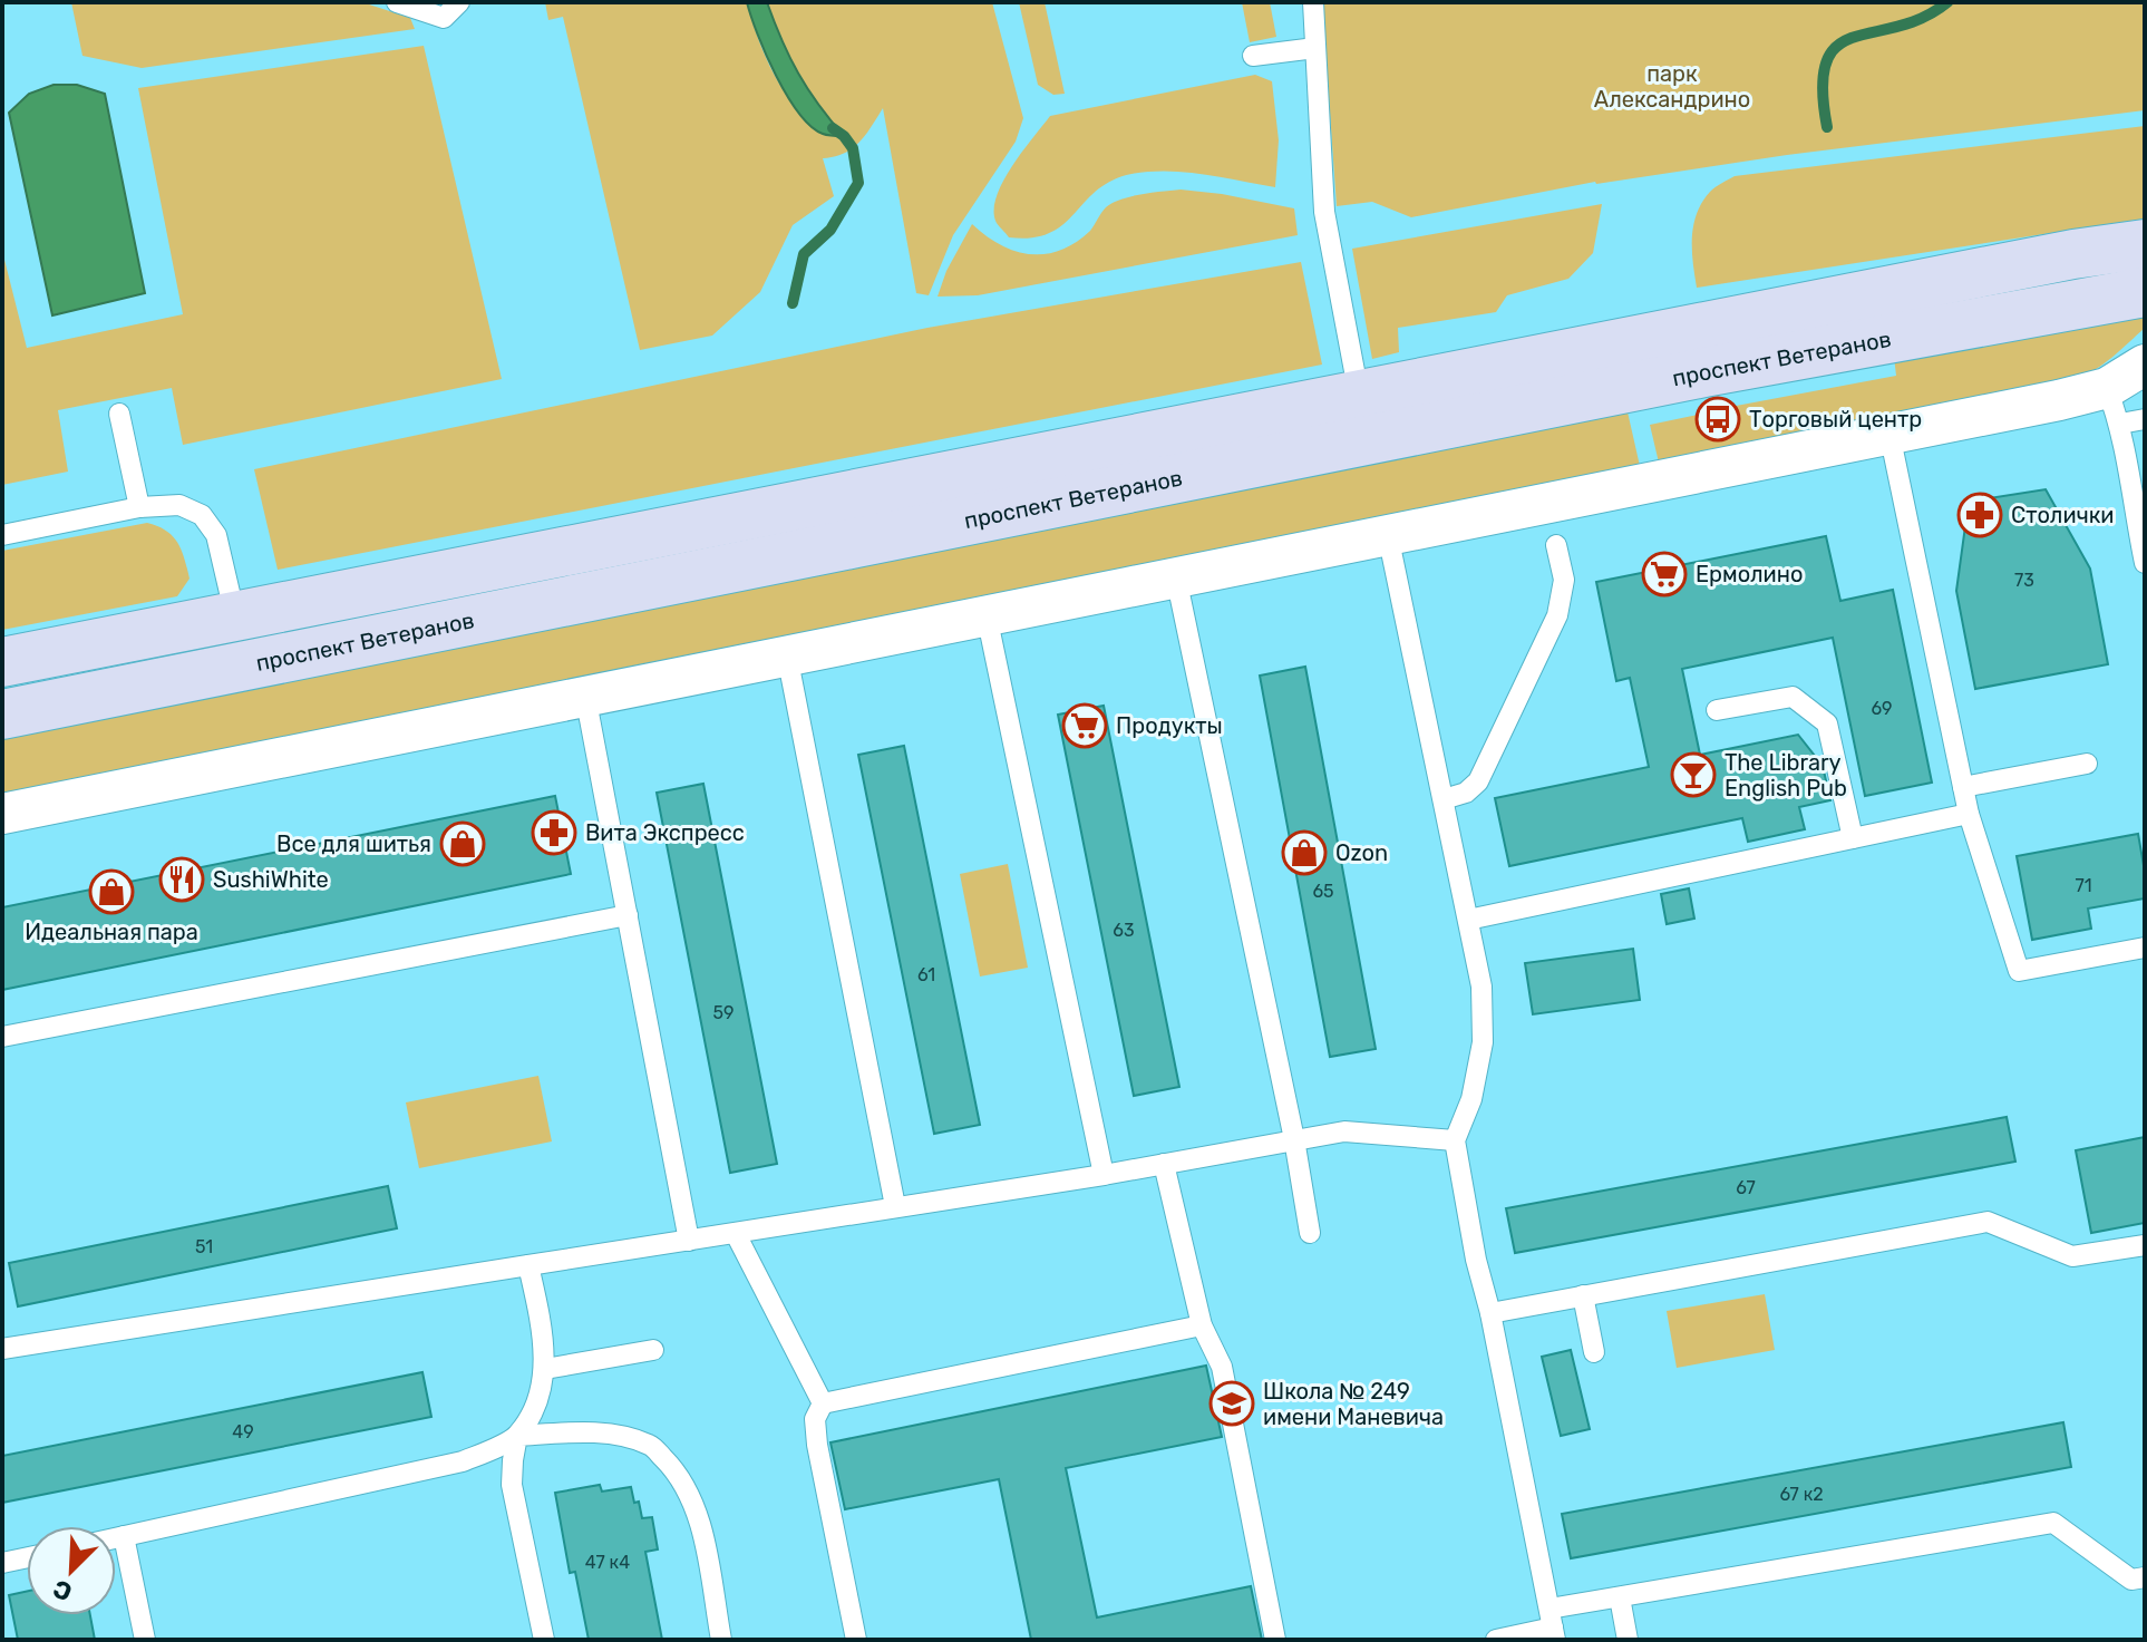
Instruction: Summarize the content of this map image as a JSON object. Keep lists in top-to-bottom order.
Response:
{
  "streets": {
    "main road": ["проспект Ветеранов"]
  },
  "parks": ["парк Александрино"],
  "places": {
    "bus stop": ["Торговый центр"],
    "pharmacy": ["Столички", "Вита Экспресс"],
    "supermarket": ["Ермолино", "Продукты"],
    "bar": ["The Library English Pub"],
    "shop": ["Все для шитья", "Ozon", "Идеальная пара"],
    "restaurant": ["SushiWhite"],
    "school or university": ["Школа № 249 имени Маневича"]
  },
  "house_numbers": [
    "73",
    "69",
    "71",
    "65",
    "63",
    "61",
    "59",
    "67",
    "51",
    "49",
    "67 к2",
    "47 к4"
  ],
  "north": "bottom left"
}
